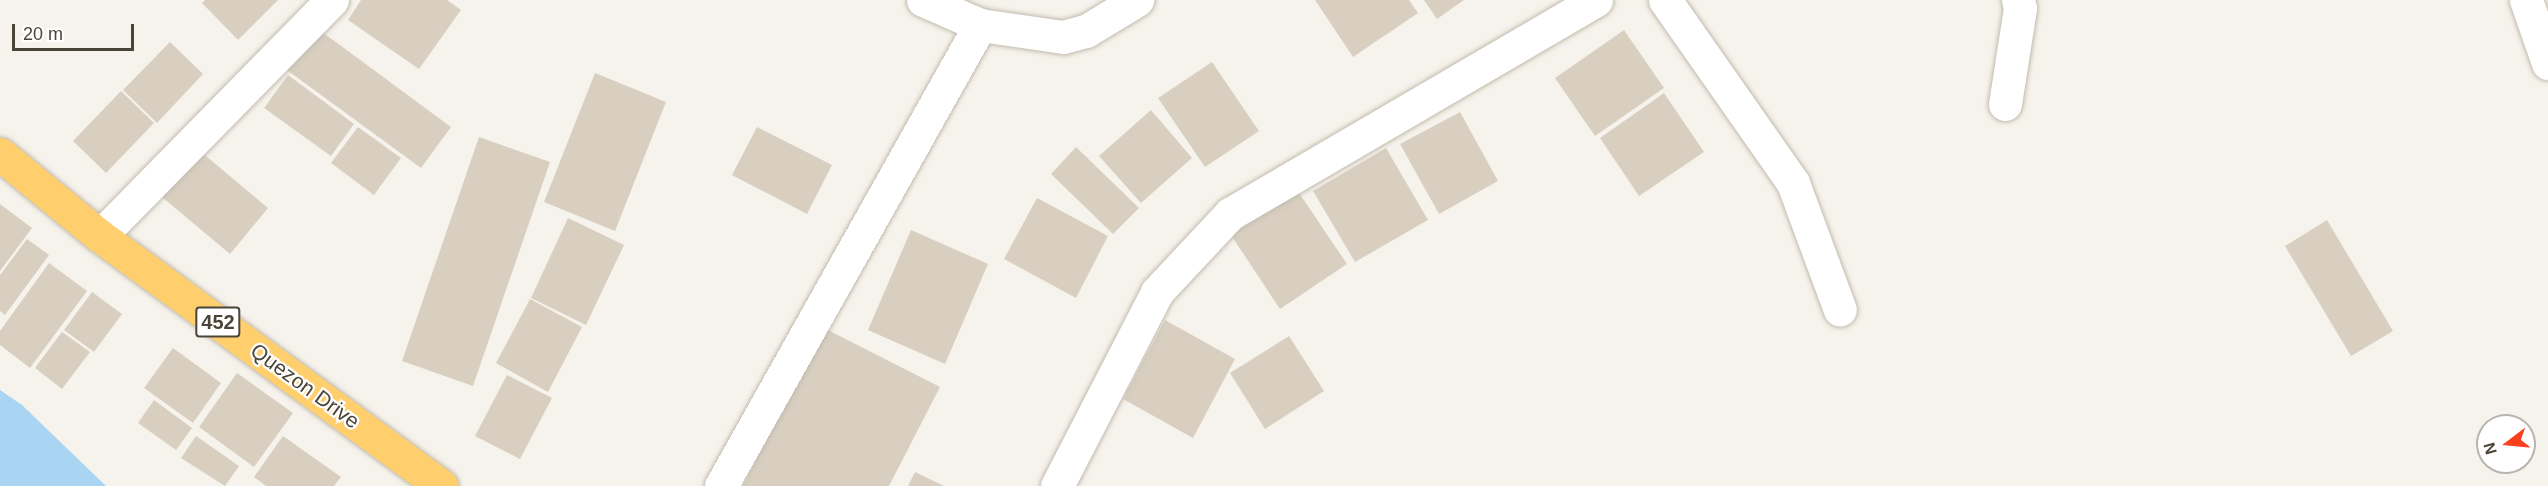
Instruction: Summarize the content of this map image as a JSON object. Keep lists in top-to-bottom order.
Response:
{
  "streets": {
    "highway": ["452", "Quezon Drive"]
  },
  "scale_bar": "20 m",
  "north": "left"
}
